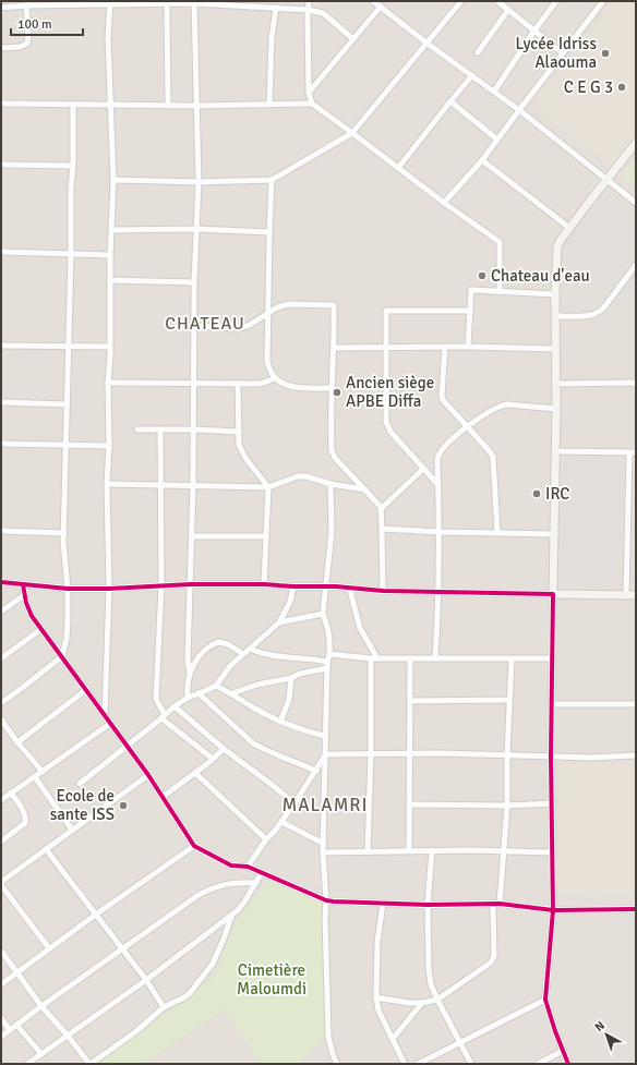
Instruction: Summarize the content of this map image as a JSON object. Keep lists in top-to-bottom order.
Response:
{
  "districts": ["CHATEAU", "MALAMRI"],
  "parks": ["Cimetière Maloumdi"],
  "places": [
    "Lycée Idriss Alaouma",
    "C E G 3",
    "Chateau d'eau",
    "Ancien siège APBE Diffa",
    "IRC",
    "Ecole de sante ISS"
  ],
  "scale_bar": "100 m",
  "north": "top left"
}
